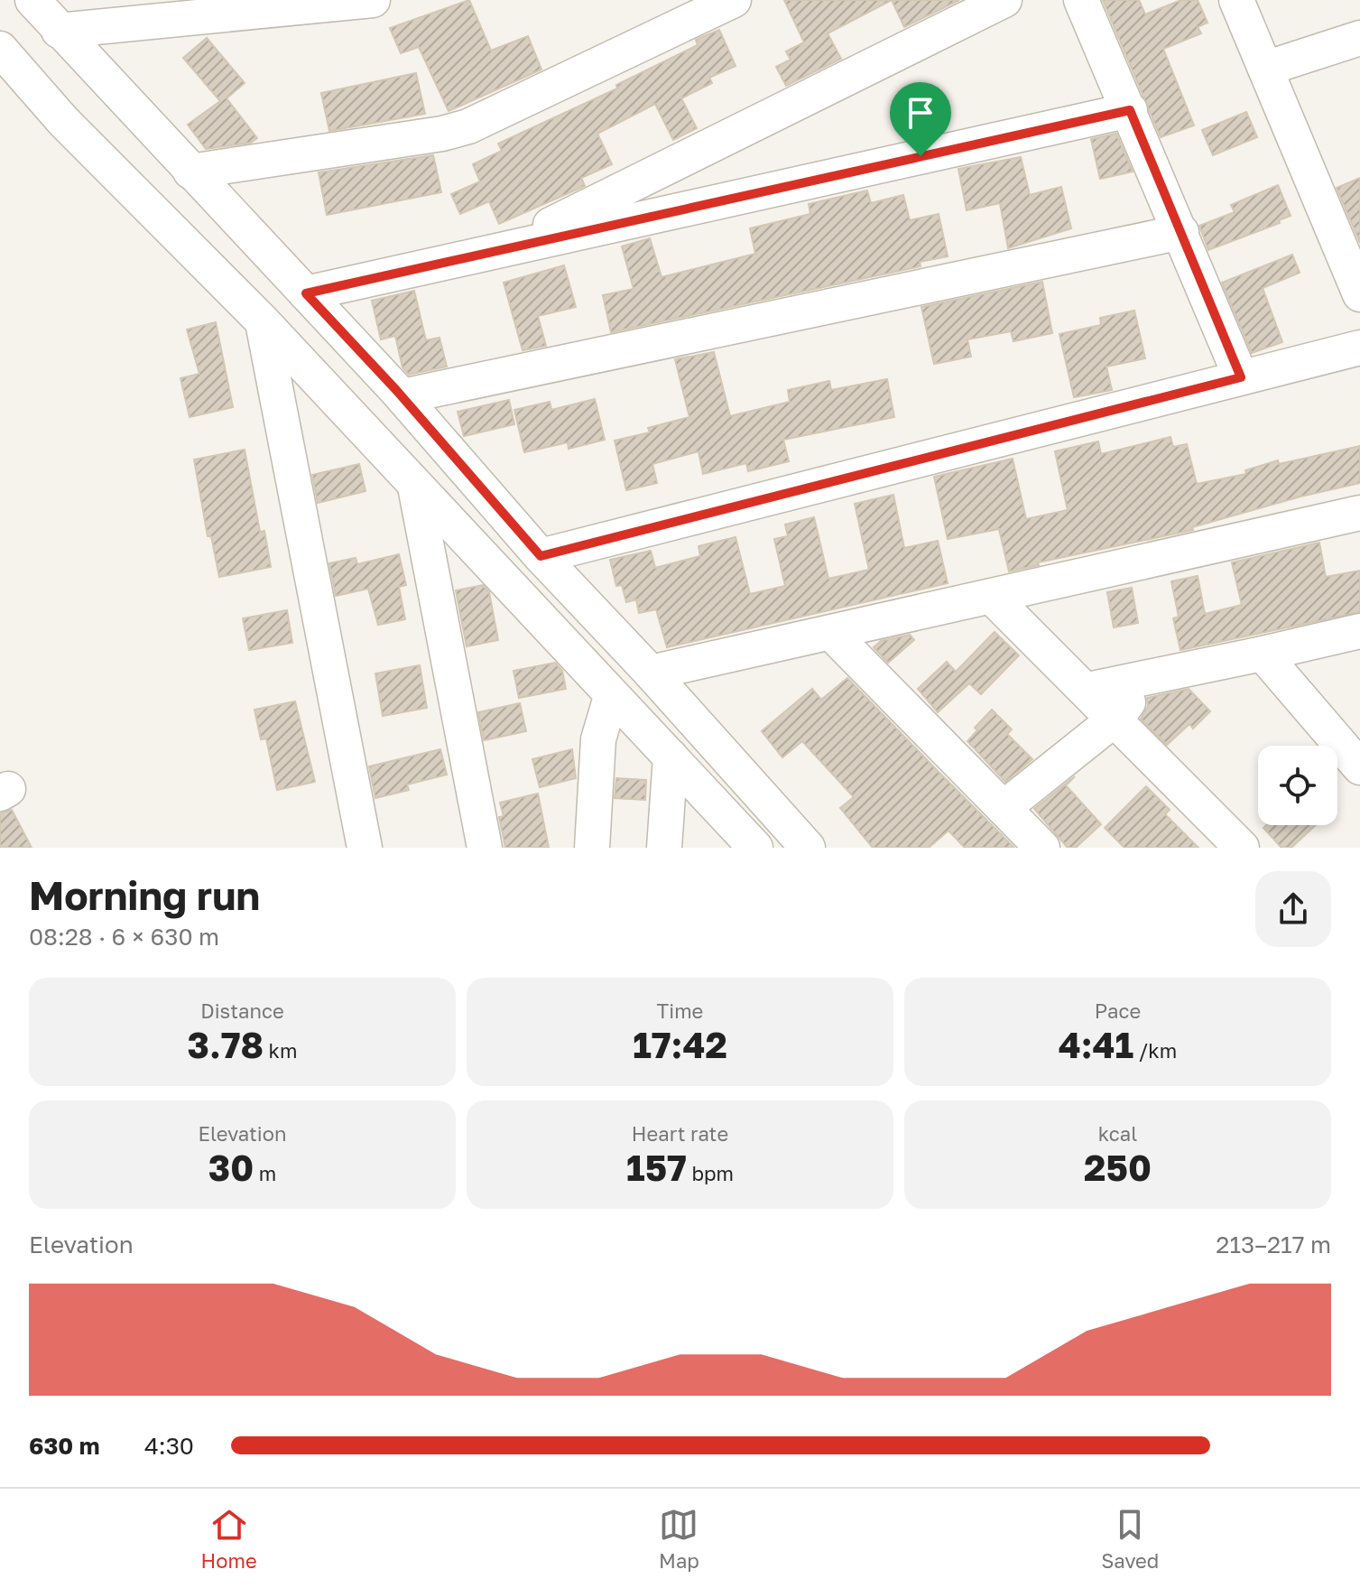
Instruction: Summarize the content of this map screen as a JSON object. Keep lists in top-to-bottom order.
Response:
{
  "page": {
    "heading": ["Morning run", "08:28 · 6 × 630 m"],
    "stats": [
      ["Distance", "3.78 km"],
      ["Time", "17:42"],
      ["Pace", "4:41 /km"],
      ["Elevation", "30 m"],
      ["Heart rate", "157 bpm"],
      ["kcal", "250"]
    ],
    "chart": ["Elevation", "213–217 m"],
    "list": [
      {
        "name": "630 m",
        "note": "4:30"
      }
    ],
    "tabs": ["Home", "Map", "Saved"]
  }
}
